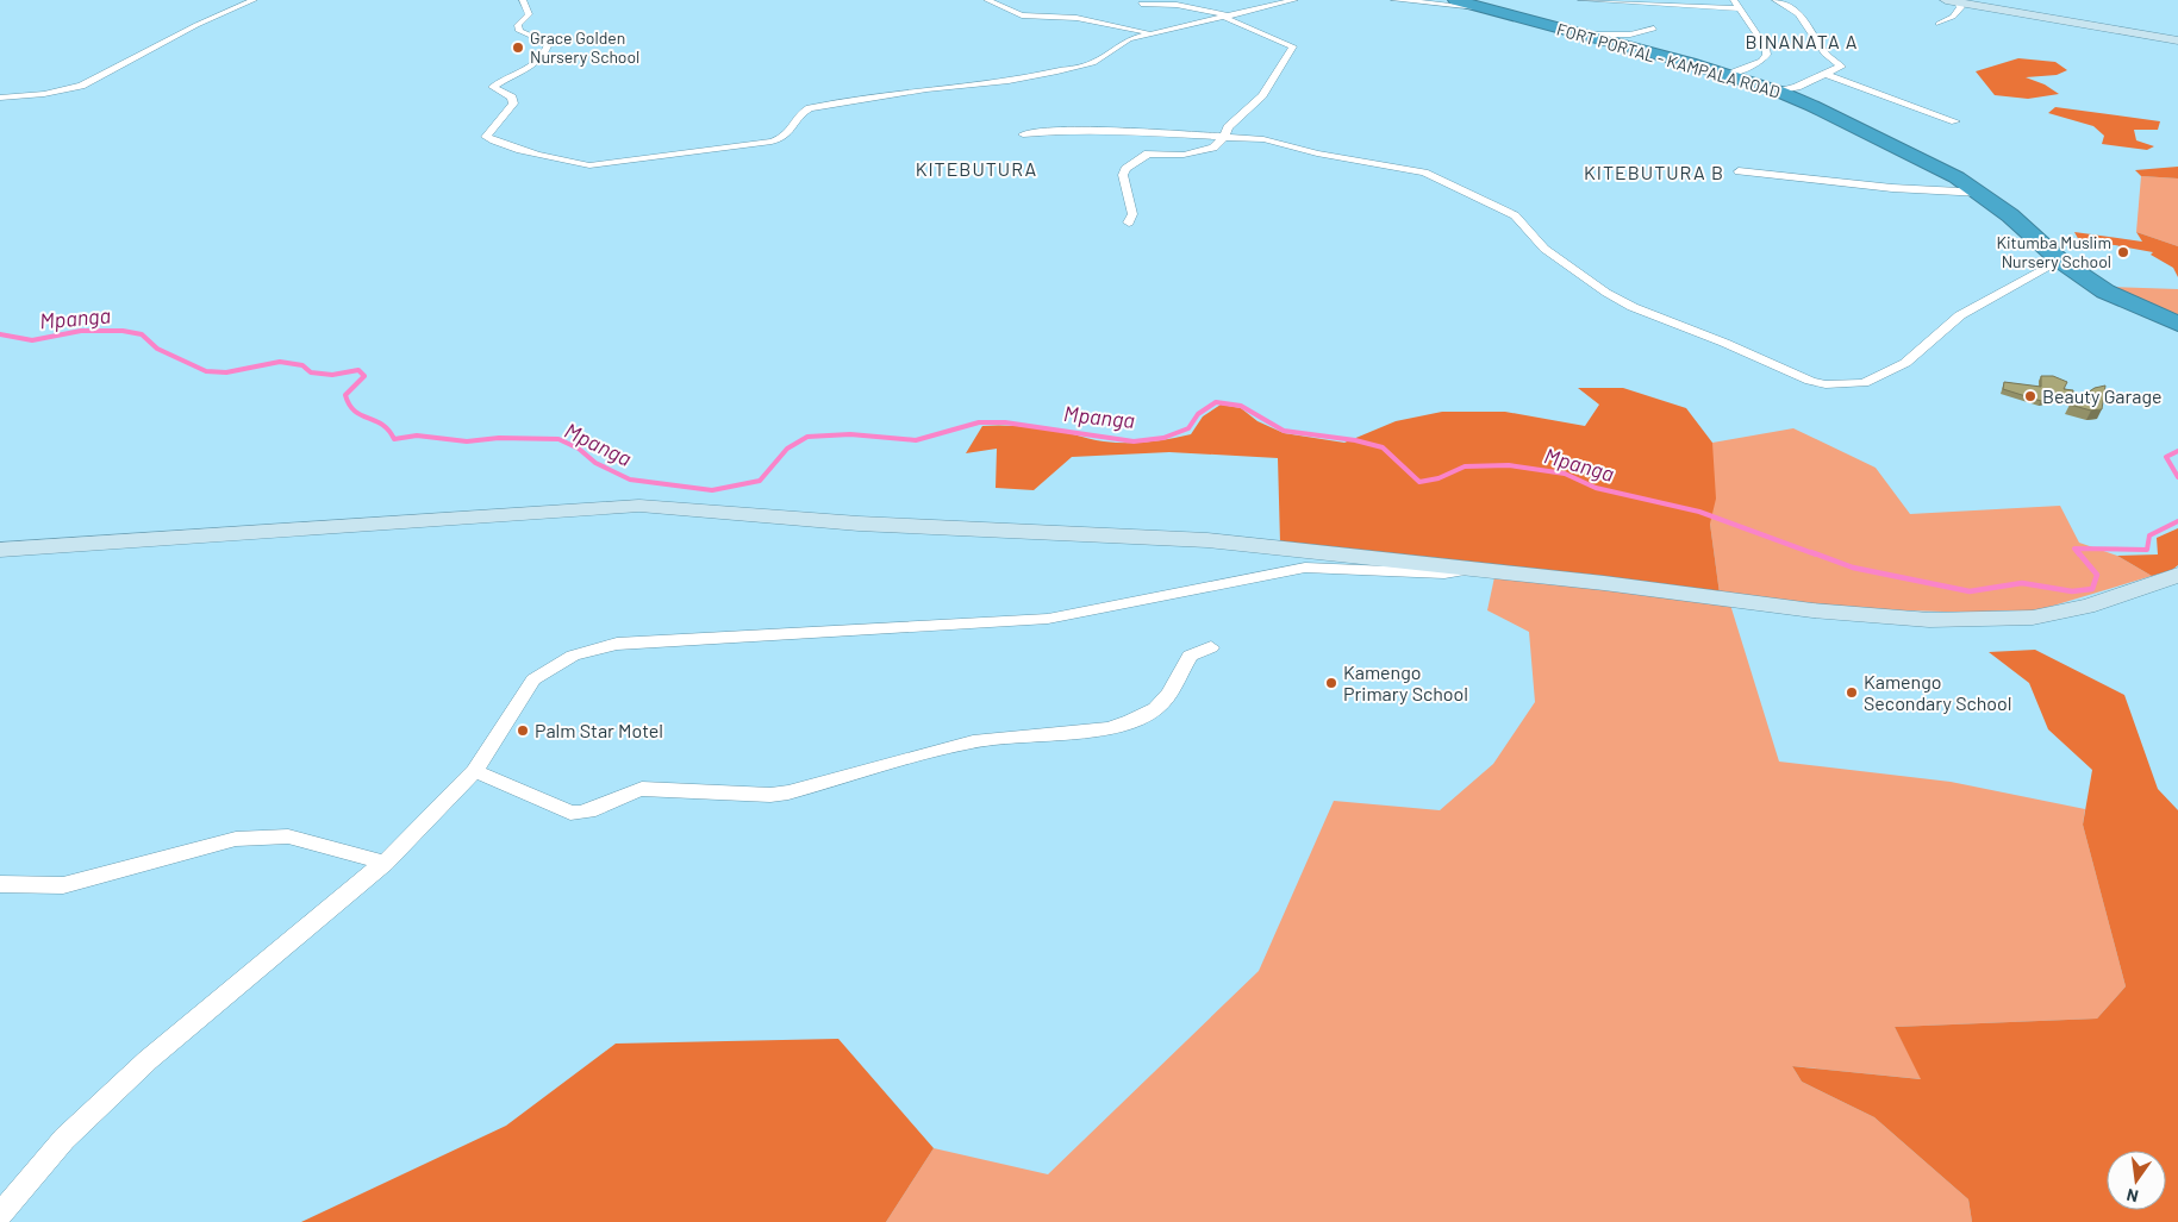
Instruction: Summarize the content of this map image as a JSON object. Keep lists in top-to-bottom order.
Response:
{
  "streets": {
    "highway": ["FORT PORTAL - KAMPALA ROAD"]
  },
  "districts": ["BINANATA A", "KITEBUTURA", "KITEBUTURA B"],
  "water": ["Mpanga"],
  "places": [
    "Grace Golden Nursery School",
    "Kitumba Muslim Nursery School",
    "Beauty Garage",
    "Kamengo Primary School",
    "Kamengo Secondary School",
    "Palm Star Motel"
  ],
  "north": "bottom"
}
